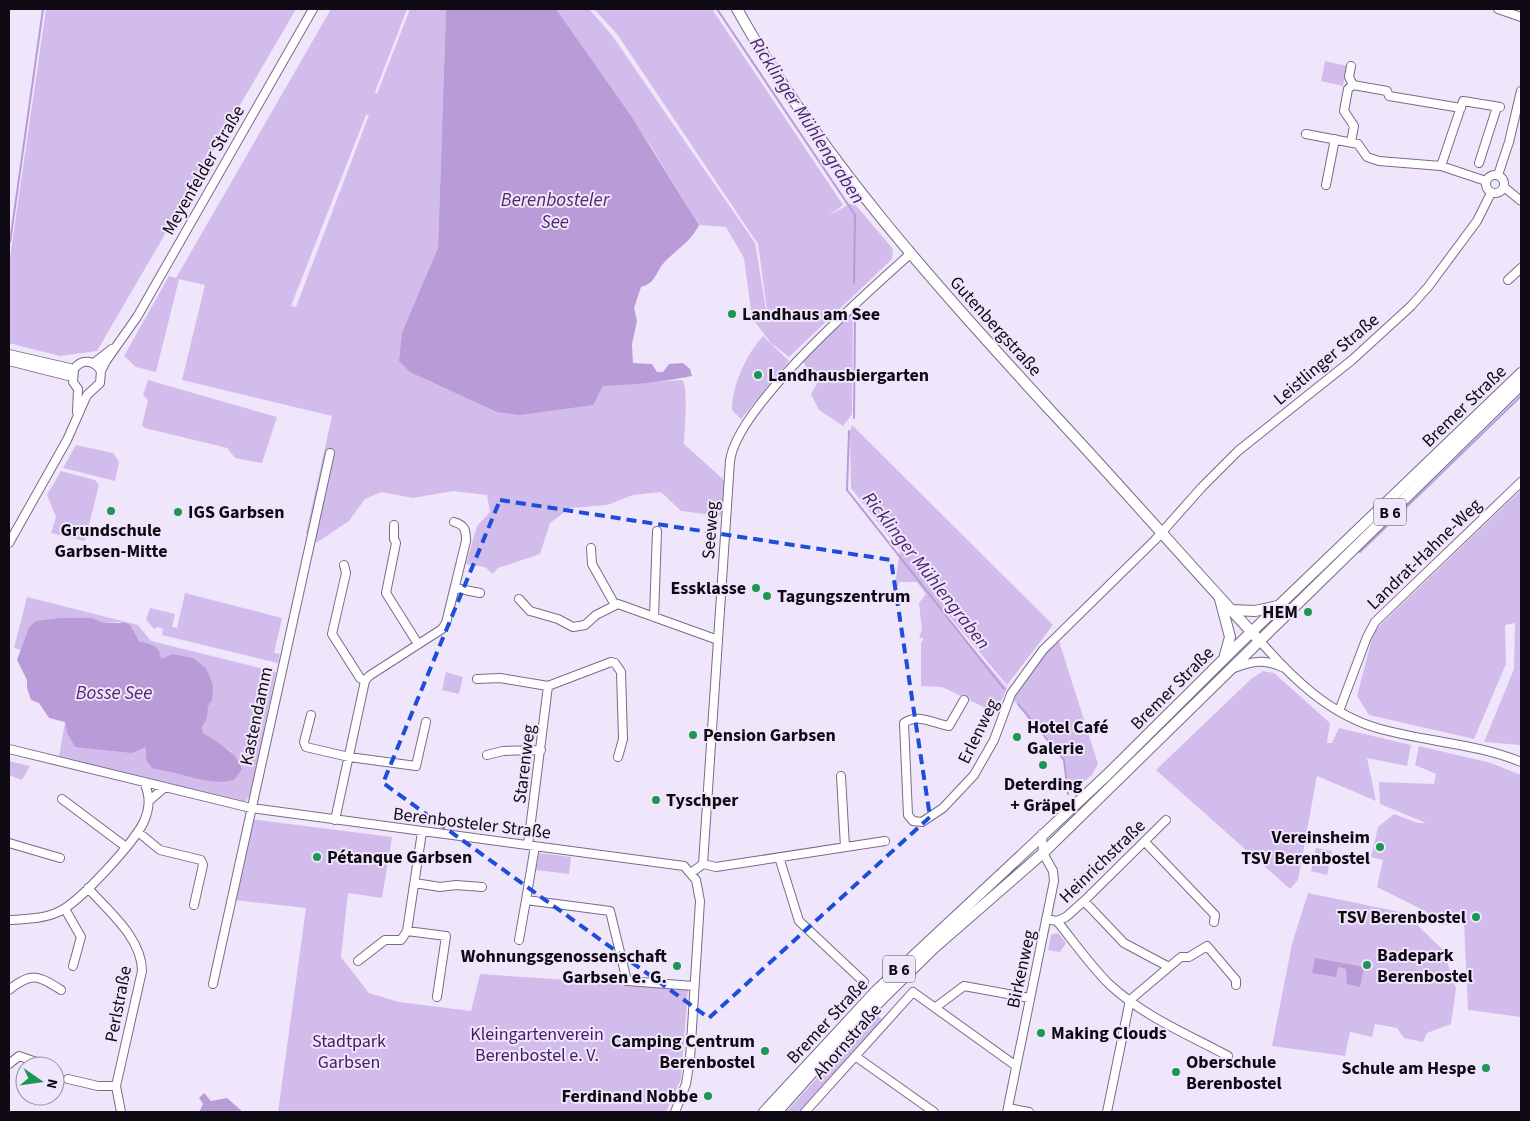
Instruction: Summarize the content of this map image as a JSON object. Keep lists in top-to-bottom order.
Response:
{
  "streets": {
    "main road": ["Gutenbergstraße", "Bremer Straße", "B 6"],
    "street": [
      "Meyenfelder Straße",
      "Leistlinger Straße",
      "Seeweg",
      "Landrat-Hahne-Weg",
      "Kastendamm",
      "Erlenweg",
      "Starenweg",
      "Berenbosteler Straße",
      "Heinrichstraße",
      "Birkenweg",
      "Perlstraße",
      "Ahornstraße"
    ]
  },
  "crossings": [
    ["Gutenbergstraße", "Leistlinger Straße"],
    ["Gutenbergstraße", "Bremer Straße"],
    ["Gutenbergstraße", "Seeweg"],
    ["Gutenbergstraße", "Erlenweg"],
    ["Leistlinger Straße", "Erlenweg"],
    ["Bremer Straße", "Birkenweg"],
    ["Kastendamm", "Berenbosteler Straße"],
    ["Starenweg", "Berenbosteler Straße"]
  ],
  "water": ["Ricklinger Mühlengraben", "Berenbosteler See", "Bosse See"],
  "parks": ["Kleingartenverein Berenbostel e. V.", "Stadtpark Garbsen"],
  "places": [
    "Landhaus am See",
    "Landhausbiergarten",
    "Grundschule Garbsen-Mitte",
    "IGS Garbsen",
    "Essklasse",
    "Tagungszentrum",
    "HEM",
    "Pension Garbsen",
    "Hotel Café Galerie",
    "Deterding + Gräpel",
    "Tyschper",
    "Vereinsheim TSV Berenbostel",
    "Pétanque Garbsen",
    "TSV Berenbostel",
    "Badepark Berenbostel",
    "Wohnungsgenossenschaft Garbsen e. G.",
    "Making Clouds",
    "Camping Centrum Berenbostel",
    "Schule am Hespe",
    "Oberschule Berenbostel",
    "Ferdinand Nobbe"
  ],
  "north": "right"
}
